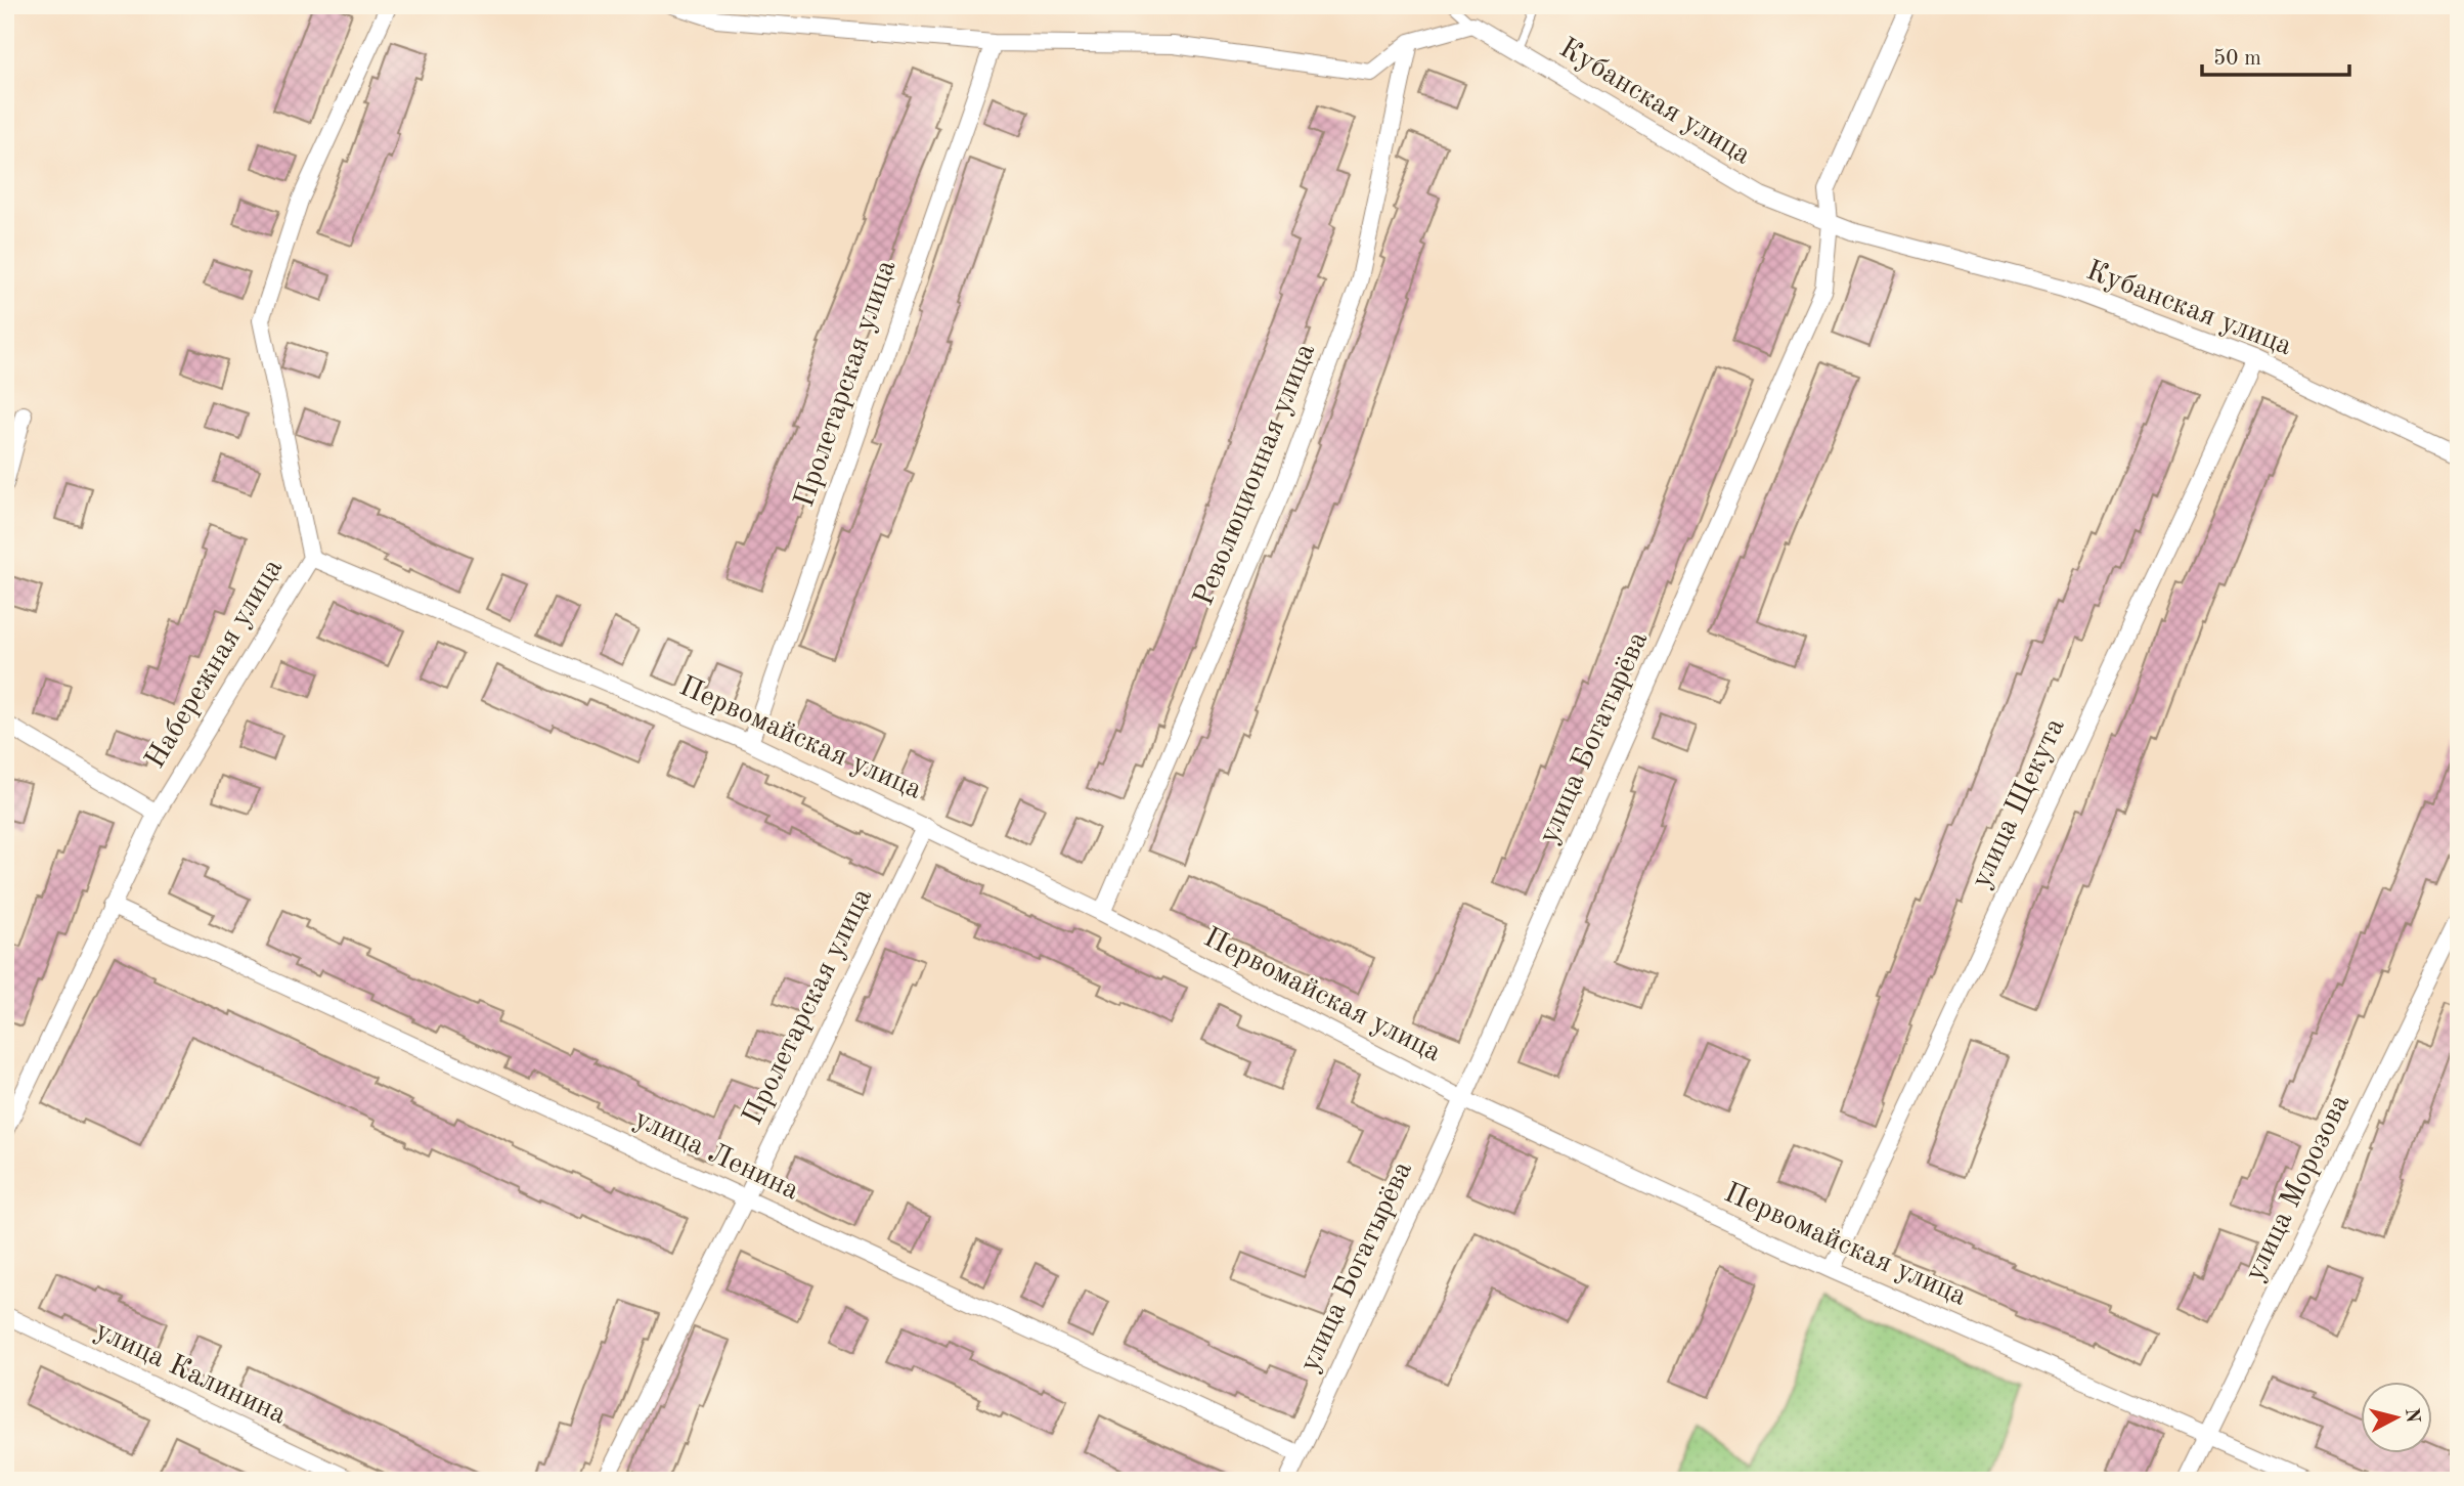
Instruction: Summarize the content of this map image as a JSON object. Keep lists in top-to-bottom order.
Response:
{
  "streets": {
    "street": [
      "Кубанская улица",
      "Пролетарская улица",
      "Революционная улица",
      "Набережная улица",
      "улица Богатырёва",
      "Первомайская улица",
      "улица Щекута",
      "улица Ленина",
      "улица Морозова",
      "улица Калинина"
    ]
  },
  "crossings": [
    ["Кубанская улица", "улица Богатырёва"],
    ["Кубанская улица", "улица Щекута"],
    ["Пролетарская улица", "Первомайская улица"],
    ["Пролетарская улица", "улица Ленина"],
    ["Революционная улица", "Первомайская улица"],
    ["Набережная улица", "Первомайская улица"],
    ["Набережная улица", "улица Ленина"],
    ["улица Богатырёва", "Первомайская улица"],
    ["улица Богатырёва", "улица Ленина"],
    ["Первомайская улица", "улица Щекута"],
    ["Первомайская улица", "улица Морозова"]
  ],
  "scale_bar": "50 m",
  "north": "right"
}
